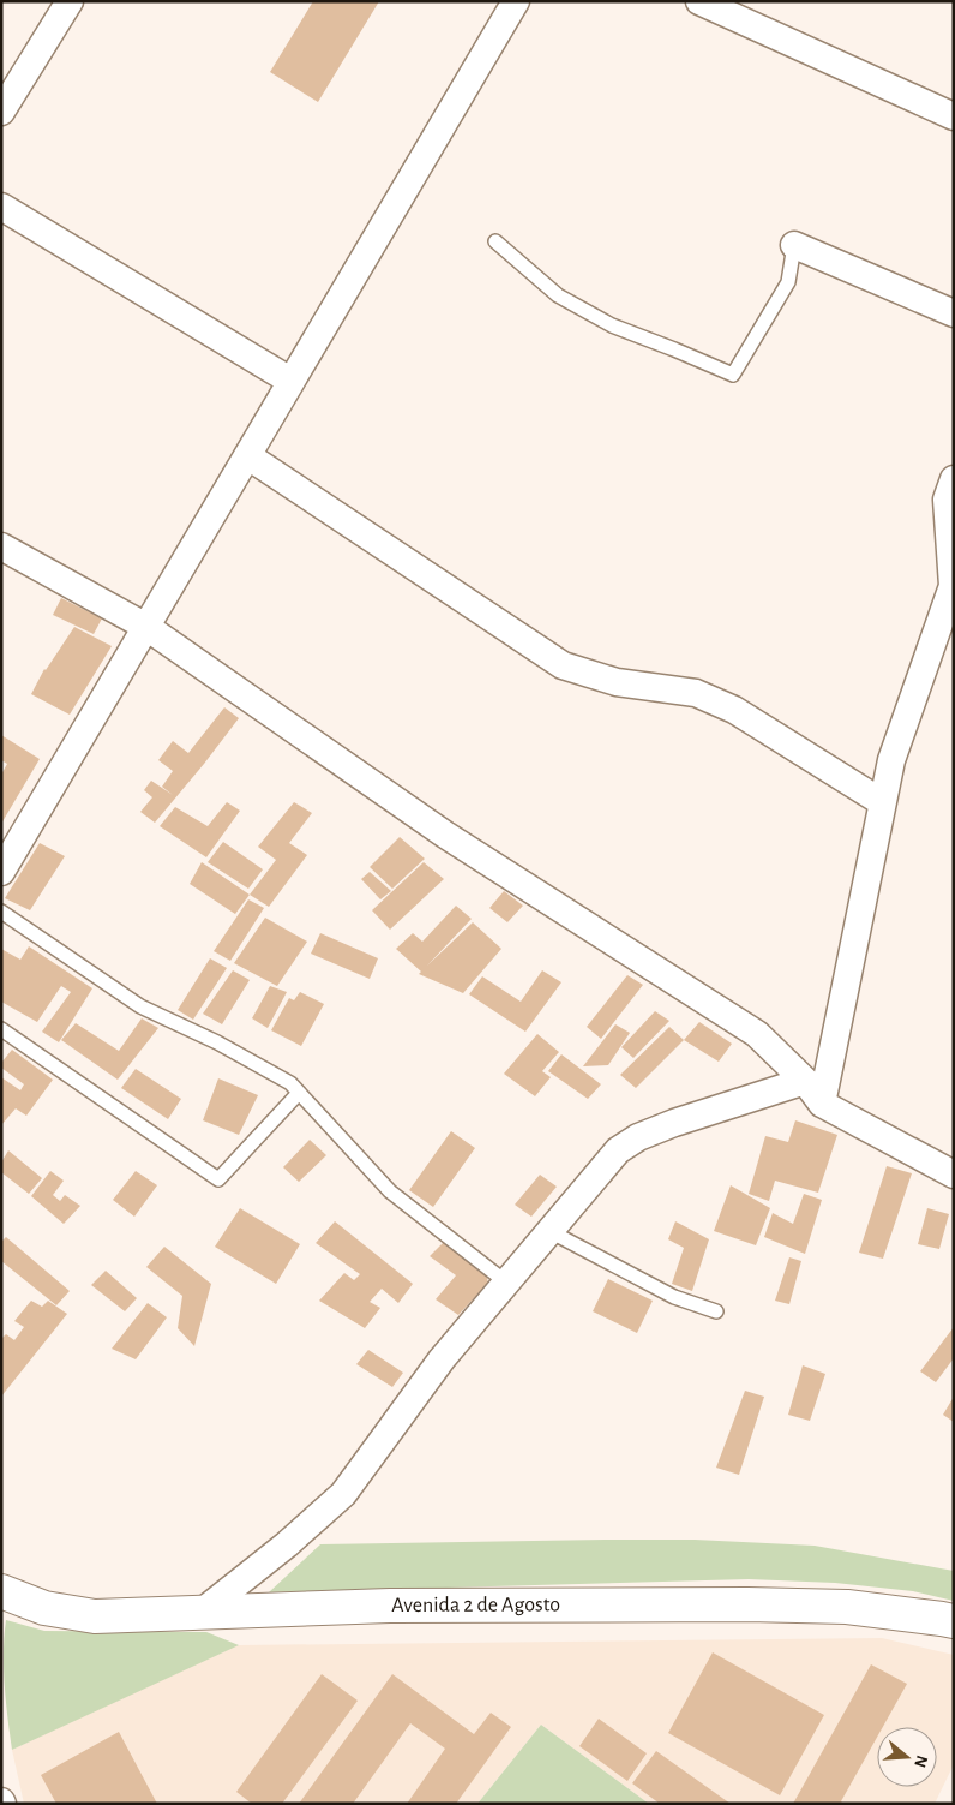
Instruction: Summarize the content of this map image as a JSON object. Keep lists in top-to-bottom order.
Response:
{
  "streets": {
    "street": ["Avenida 2 de Agosto"]
  },
  "north": "right"
}
